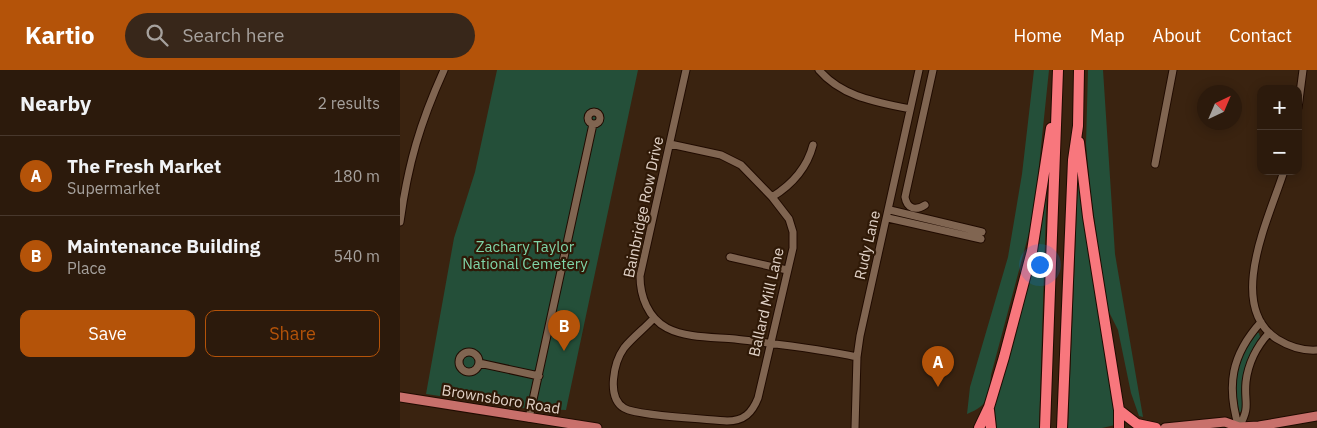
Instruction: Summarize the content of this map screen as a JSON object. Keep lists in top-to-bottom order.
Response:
{
  "streets": {
    "main road": ["Brownsboro Road"],
    "street": ["Bainbridge Row Drive", "Rudy Lane", "Ballard Mill Lane"]
  },
  "crossings": [
    ["Bainbridge Row Drive", "Ballard Mill Lane"]
  ],
  "parks": ["Zachary Taylor National Cemetery"],
  "north": "top right",
  "page": {
    "header": "Kartio",
    "search": "Search here",
    "nav": [
      "Home",
      "Map",
      "About",
      "Contact"
    ],
    "heading": ["Nearby", "2 results"],
    "map_buttons": ["+", "−"],
    "list": [
      {
        "mark": "A",
        "name": "The Fresh Market",
        "note": "Supermarket",
        "value": "180 m"
      },
      {
        "mark": "B",
        "name": "Maintenance Building",
        "note": "Place",
        "value": "540 m"
      }
    ],
    "buttons": ["Save", "Share"],
    "pins": ["B", "A"]
  }
}
